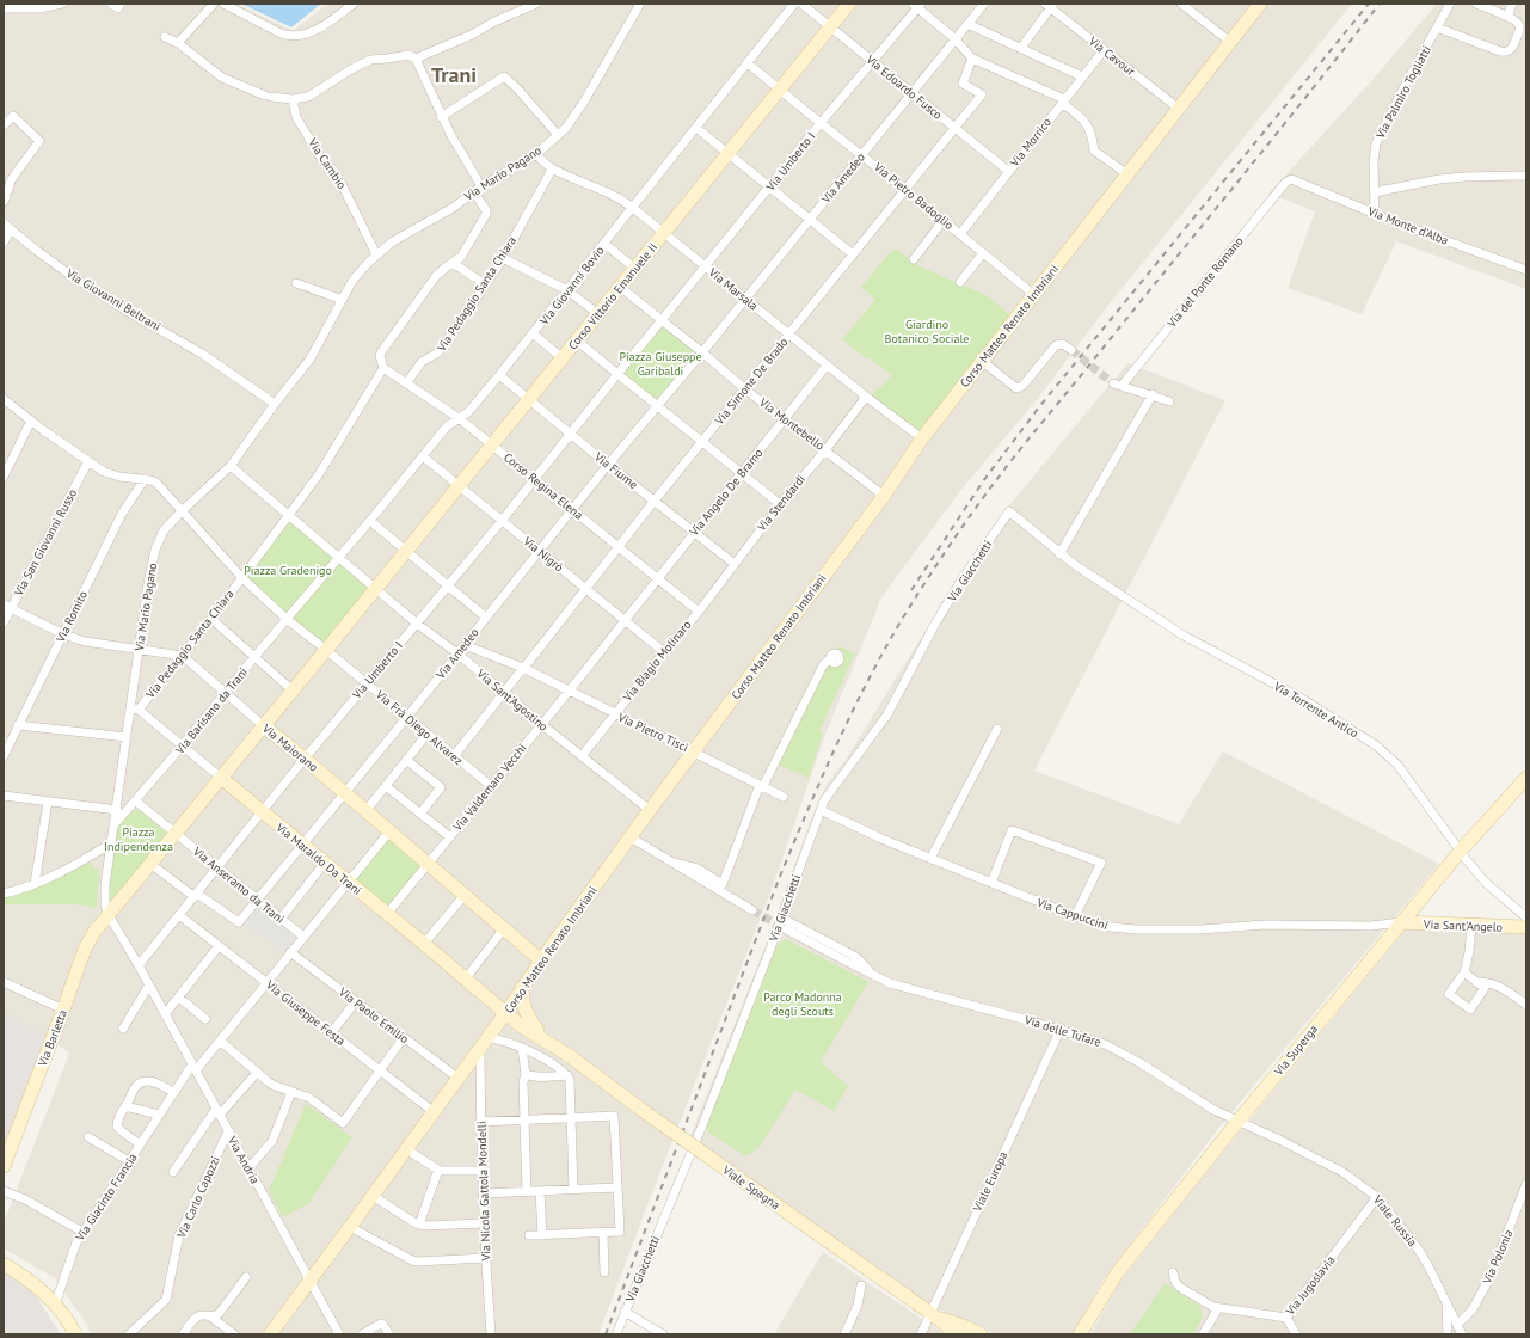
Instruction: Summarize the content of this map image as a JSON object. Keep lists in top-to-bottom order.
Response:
{
  "streets": {
    "street": [
      "Via Cavour",
      "Via Edoardo Fusco",
      "Via Palmiro Togliatti",
      "Via Morrico",
      "Via Umberto I",
      "Via Cambio",
      "Via Mario Pagano",
      "Via Amedeo",
      "Via Pietro Badoglio",
      "Via Monte d'Alba",
      "Via del Ponte Romano",
      "Via Giovanni Bovio",
      "Via Marsala",
      "Via Pedaggio Santa Chiara",
      "Corso Vittorio Emanuele II",
      "Via Giovanni Beltrani",
      "Corso Matteo Renato Imbriani",
      "Via Simone De Brado",
      "Via Montebello",
      "Via Fiume",
      "Corso Regina Elena",
      "Via Angelo De Bramo",
      "Via Stendardi",
      "Via San Giovanni Russo",
      "Via Nigrò",
      "Via Giacchetti",
      "Via Romito",
      "Via Biagio Molinaro",
      "Via Sant'Agostino",
      "Via Torrente Antico",
      "Via Barisano da Trani",
      "Via Frà Diego Alvarez",
      "Via Pietro Tisci",
      "Via Maiorano",
      "Via Valdemaro Vecchi",
      "Via Maraldo Da Trani",
      "Via Anseramo da Trani",
      "Via Cappuccini",
      "Via Sant'Angelo",
      "Via Giuseppe Festa",
      "Via Paolo Emilio",
      "Via delle Tufare",
      "Via Barletta",
      "Via Superga",
      "Via Andria",
      "Viale Europa",
      "Viale Spagna",
      "Via Nicola Gattola Mondelli",
      "Via Giacinto Francia",
      "Via Carlo Capozzi",
      "Viale Russia",
      "Via Polonia",
      "Via Jugoslavia"
    ]
  },
  "crossings": [
    ["Via Cavour", "Via Morrico"],
    ["Via Cavour", "Corso Matteo Renato Imbriani"],
    ["Via Edoardo Fusco", "Via Morrico"],
    ["Via Edoardo Fusco", "Via Umberto I"],
    ["Via Edoardo Fusco", "Via Amedeo"],
    ["Via Edoardo Fusco", "Corso Vittorio Emanuele II"],
    ["Via Edoardo Fusco", "Via Simone De Brado"],
    ["Via Palmiro Togliatti", "Via Monte d'Alba"],
    ["Via Morrico", "Via Pietro Badoglio"],
    ["Via Umberto I", "Via Amedeo"],
    ["Via Umberto I", "Via Pietro Badoglio"],
    ["Via Umberto I", "Via Marsala"],
    ["Via Umberto I", "Via Fiume"],
    ["Via Umberto I", "Corso Regina Elena"],
    ["Via Umberto I", "Via Nigrò"],
    ["Via Umberto I", "Via Sant'Agostino"],
    ["Via Umberto I", "Via Frà Diego Alvarez"],
    ["Via Umberto I", "Via Maiorano"],
    ["Via Umberto I", "Via Maraldo Da Trani"],
    ["Via Umberto I", "Via Anseramo da Trani"],
    ["Via Umberto I", "Via Giuseppe Festa"],
    ["Via Umberto I", "Via Andria"],
    ["Via Cambio", "Via Mario Pagano"],
    ["Via Mario Pagano", "Via Marsala"],
    ["Via Mario Pagano", "Via Pedaggio Santa Chiara"],
    ["Via Mario Pagano", "Via Giovanni Beltrani"],
    ["Via Mario Pagano", "Via Maraldo Da Trani"],
    ["Via Amedeo", "Via Pietro Badoglio"],
    ["Via Amedeo", "Via Marsala"],
    ["Via Amedeo", "Via Montebello"],
    ["Via Amedeo", "Via Fiume"],
    ["Via Amedeo", "Corso Regina Elena"],
    ["Via Amedeo", "Via Nigrò"],
    ["Via Amedeo", "Via Sant'Agostino"],
    ["Via Amedeo", "Via Frà Diego Alvarez"],
    ["Via Amedeo", "Via Pietro Tisci"],
    ["Via Amedeo", "Via Maiorano"],
    ["Via Amedeo", "Via Maraldo Da Trani"],
    ["Via Amedeo", "Via Anseramo da Trani"],
    ["Via Pietro Badoglio", "Via Giovanni Bovio"],
    ["Via Pietro Badoglio", "Corso Vittorio Emanuele II"],
    ["Via Pietro Badoglio", "Corso Matteo Renato Imbriani"],
    ["Via Pietro Badoglio", "Via Simone De Brado"],
    ["Via Monte d'Alba", "Via del Ponte Romano"],
    ["Via Giovanni Bovio", "Via Marsala"],
    ["Via Giovanni Bovio", "Via Fiume"],
    ["Via Giovanni Bovio", "Corso Regina Elena"],
    ["Via Giovanni Bovio", "Via Nigrò"],
    ["Via Marsala", "Via Pedaggio Santa Chiara"],
    ["Via Marsala", "Corso Vittorio Emanuele II"],
    ["Via Marsala", "Corso Matteo Renato Imbriani"],
    ["Via Marsala", "Via Simone De Brado"],
    ["Via Marsala", "Via Angelo De Bramo"],
    ["Via Marsala", "Via Stendardi"],
    ["Via Pedaggio Santa Chiara", "Corso Regina Elena"],
    ["Via Pedaggio Santa Chiara", "Via Maiorano"],
    ["Via Pedaggio Santa Chiara", "Via Maraldo Da Trani"],
    ["Corso Vittorio Emanuele II", "Via Fiume"],
    ["Corso Vittorio Emanuele II", "Corso Regina Elena"],
    ["Corso Vittorio Emanuele II", "Via Nigrò"],
    ["Corso Vittorio Emanuele II", "Via Sant'Agostino"],
    ["Corso Matteo Renato Imbriani", "Via Montebello"],
    ["Corso Matteo Renato Imbriani", "Via Sant'Agostino"],
    ["Corso Matteo Renato Imbriani", "Via Pietro Tisci"],
    ["Corso Matteo Renato Imbriani", "Via Maiorano"],
    ["Corso Matteo Renato Imbriani", "Via Maraldo Da Trani"],
    ["Corso Matteo Renato Imbriani", "Via Giuseppe Festa"],
    ["Corso Matteo Renato Imbriani", "Via Paolo Emilio"],
    ["Corso Matteo Renato Imbriani", "Via Andria"],
    ["Corso Matteo Renato Imbriani", "Viale Spagna"],
    ["Corso Matteo Renato Imbriani", "Via Nicola Gattola Mondelli"],
    ["Via Simone De Brado", "Via Montebello"],
    ["Via Simone De Brado", "Via Fiume"],
    ["Via Simone De Brado", "Corso Regina Elena"],
    ["Via Simone De Brado", "Via Nigrò"],
    ["Via Simone De Brado", "Via Sant'Agostino"],
    ["Via Simone De Brado", "Via Frà Diego Alvarez"],
    ["Via Simone De Brado", "Via Pietro Tisci"],
    ["Via Montebello", "Via Angelo De Bramo"],
    ["Via Montebello", "Via Stendardi"],
    ["Via Fiume", "Via Angelo De Bramo"],
    ["Via Fiume", "Via Stendardi"],
    ["Corso Regina Elena", "Via Angelo De Bramo"],
    ["Corso Regina Elena", "Via Stendardi"],
    ["Corso Regina Elena", "Via Biagio Molinaro"],
    ["Via Angelo De Bramo", "Via Nigrò"],
    ["Via Angelo De Bramo", "Via Valdemaro Vecchi"],
    ["Via Stendardi", "Via Biagio Molinaro"],
    ["Via Nigrò", "Via Biagio Molinaro"],
    ["Via Nigrò", "Via Valdemaro Vecchi"],
    ["Via Giacchetti", "Via Torrente Antico"],
    ["Via Giacchetti", "Via Cappuccini"],
    ["Via Giacchetti", "Via delle Tufare"],
    ["Via Biagio Molinaro", "Via Sant'Agostino"],
    ["Via Biagio Molinaro", "Via Pietro Tisci"],
    ["Via Sant'Agostino", "Via Valdemaro Vecchi"],
    ["Via Torrente Antico", "Via Superga"],
    ["Via Barisano da Trani", "Via Maiorano"],
    ["Via Barisano da Trani", "Via Maraldo Da Trani"],
    ["Via Frà Diego Alvarez", "Via Valdemaro Vecchi"],
    ["Via Pietro Tisci", "Via Valdemaro Vecchi"],
    ["Via Maiorano", "Via Valdemaro Vecchi"],
    ["Via Maiorano", "Via Giacinto Francia"],
    ["Via Valdemaro Vecchi", "Via Maraldo Da Trani"],
    ["Via Maraldo Da Trani", "Viale Spagna"],
    ["Via Maraldo Da Trani", "Via Giacinto Francia"],
    ["Via Anseramo da Trani", "Via Giacinto Francia"],
    ["Via Cappuccini", "Via Sant'Angelo"],
    ["Via Cappuccini", "Via Superga"],
    ["Via Sant'Angelo", "Via Superga"],
    ["Via Giuseppe Festa", "Via Giacinto Francia"],
    ["Via Paolo Emilio", "Via Giacinto Francia"],
    ["Via delle Tufare", "Via Superga"],
    ["Via delle Tufare", "Viale Europa"],
    ["Via delle Tufare", "Viale Russia"],
    ["Via Barletta", "Via Andria"],
    ["Via Superga", "Viale Russia"],
    ["Via Andria", "Via Giacinto Francia"],
    ["Via Andria", "Via Carlo Capozzi"],
    ["Viale Europa", "Viale Spagna"],
    ["Viale Russia", "Via Polonia"],
    ["Viale Russia", "Via Jugoslavia"]
  ],
  "districts": ["Trani"],
  "parks": [
    "Giardino Botanico Sociale",
    "Piazza Giuseppe Garibaldi",
    "Piazza Gradenigo",
    "Piazza Indipendenza",
    "Parco Madonna degli Scouts"
  ]
}
